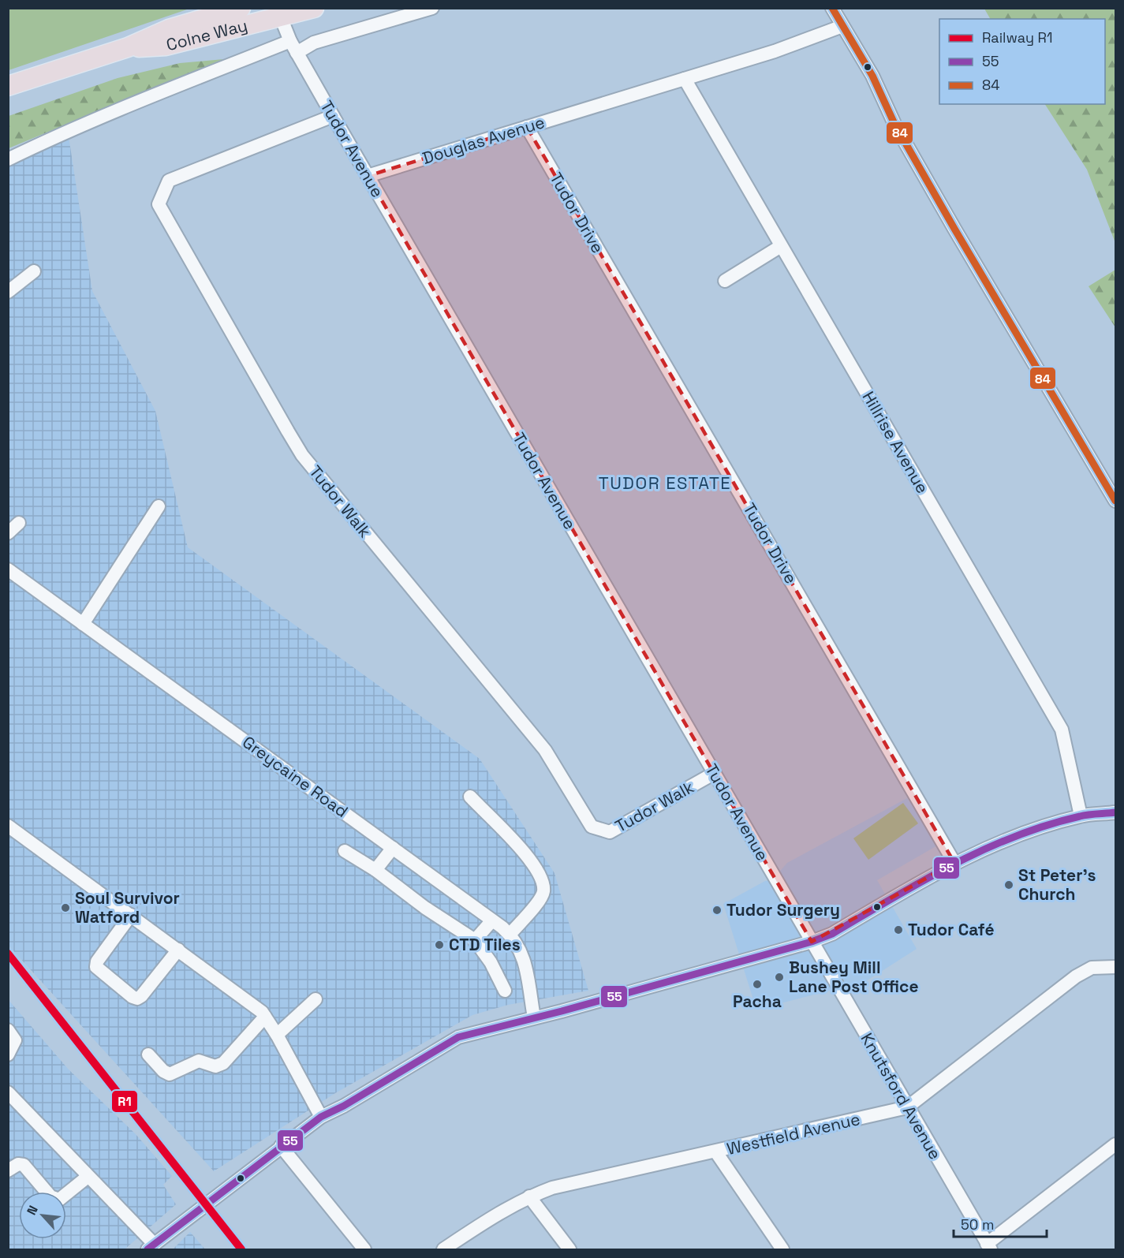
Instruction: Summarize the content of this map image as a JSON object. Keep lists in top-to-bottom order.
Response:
{
  "streets": {
    "highway": ["Colne Way"],
    "street": [
      "Douglas Avenue",
      "Tudor Avenue",
      "Tudor Drive",
      "Hillrise Avenue",
      "Tudor Walk",
      "Greycaine Road",
      "Knutsford Avenue",
      "Westfield Avenue"
    ]
  },
  "crossings": [
    ["Colne Way", "Tudor Avenue"],
    ["Douglas Avenue", "Tudor Avenue"],
    ["Douglas Avenue", "Tudor Drive"],
    ["Douglas Avenue", "Hillrise Avenue"],
    ["Tudor Avenue", "Tudor Walk"],
    ["Tudor Avenue", "Knutsford Avenue"],
    ["Knutsford Avenue", "Westfield Avenue"]
  ],
  "districts": ["TUDOR ESTATE"],
  "places": [
    "St Peter's Church",
    "Soul Survivor Watford",
    "Tudor Surgery",
    "Tudor Café",
    "CTD Tiles",
    "Bushey Mill Lane Post Office",
    "Pacha"
  ],
  "lines": ["transit line 84", "transit line 55", "rail line R1"],
  "legend": ["Railway R1", "55", "84"],
  "scale_bar": "50 m",
  "north": "top left"
}
